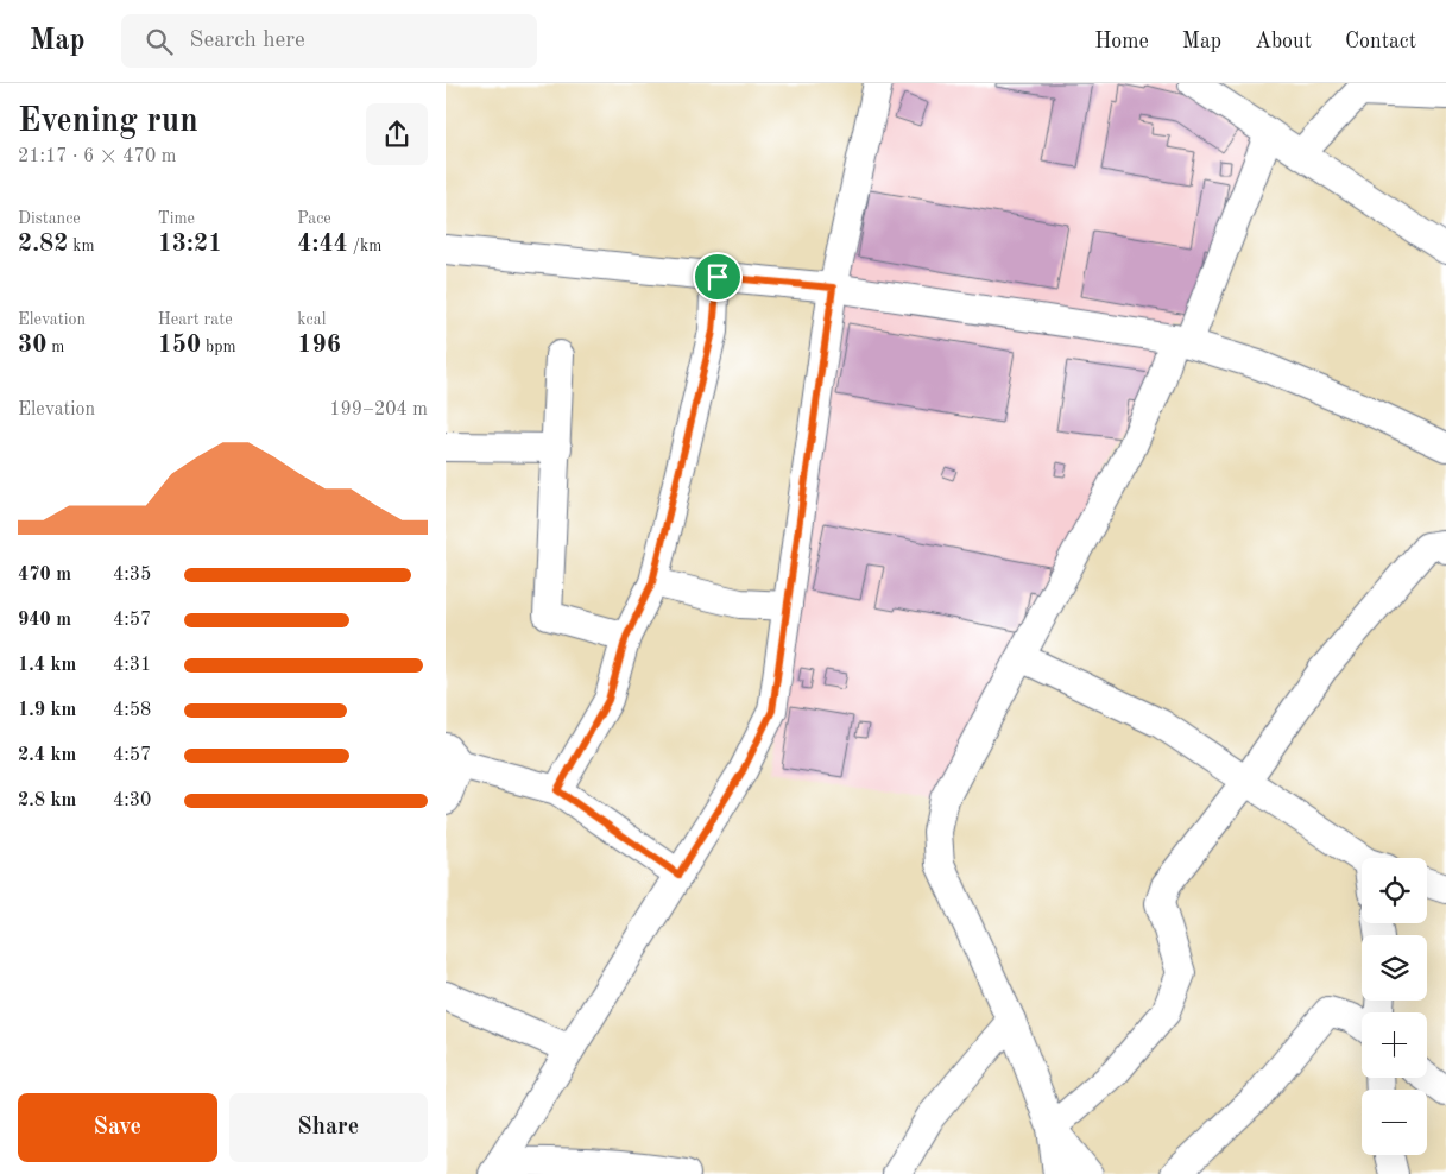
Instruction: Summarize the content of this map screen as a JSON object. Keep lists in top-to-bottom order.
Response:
{
  "page": {
    "header": "Map",
    "search": "Search here",
    "nav": [
      "Home",
      "Map",
      "About",
      "Contact"
    ],
    "heading": ["Evening run", "21:17 · 6 × 470 m"],
    "stats": [
      ["Distance", "2.82 km"],
      ["Time", "13:21"],
      ["Pace", "4:44 /km"],
      ["Elevation", "30 m"],
      ["Heart rate", "150 bpm"],
      ["kcal", "196"]
    ],
    "chart": ["Elevation", "199–204 m"],
    "list": [
      {
        "name": "470 m",
        "note": "4:35"
      },
      {
        "name": "940 m",
        "note": "4:57"
      },
      {
        "name": "1.4 km",
        "note": "4:31"
      },
      {
        "name": "1.9 km",
        "note": "4:58"
      },
      {
        "name": "2.4 km",
        "note": "4:57"
      },
      {
        "name": "2.8 km",
        "note": "4:30"
      }
    ],
    "map_buttons": ["+", "−"],
    "buttons": ["Save", "Share"]
  }
}
